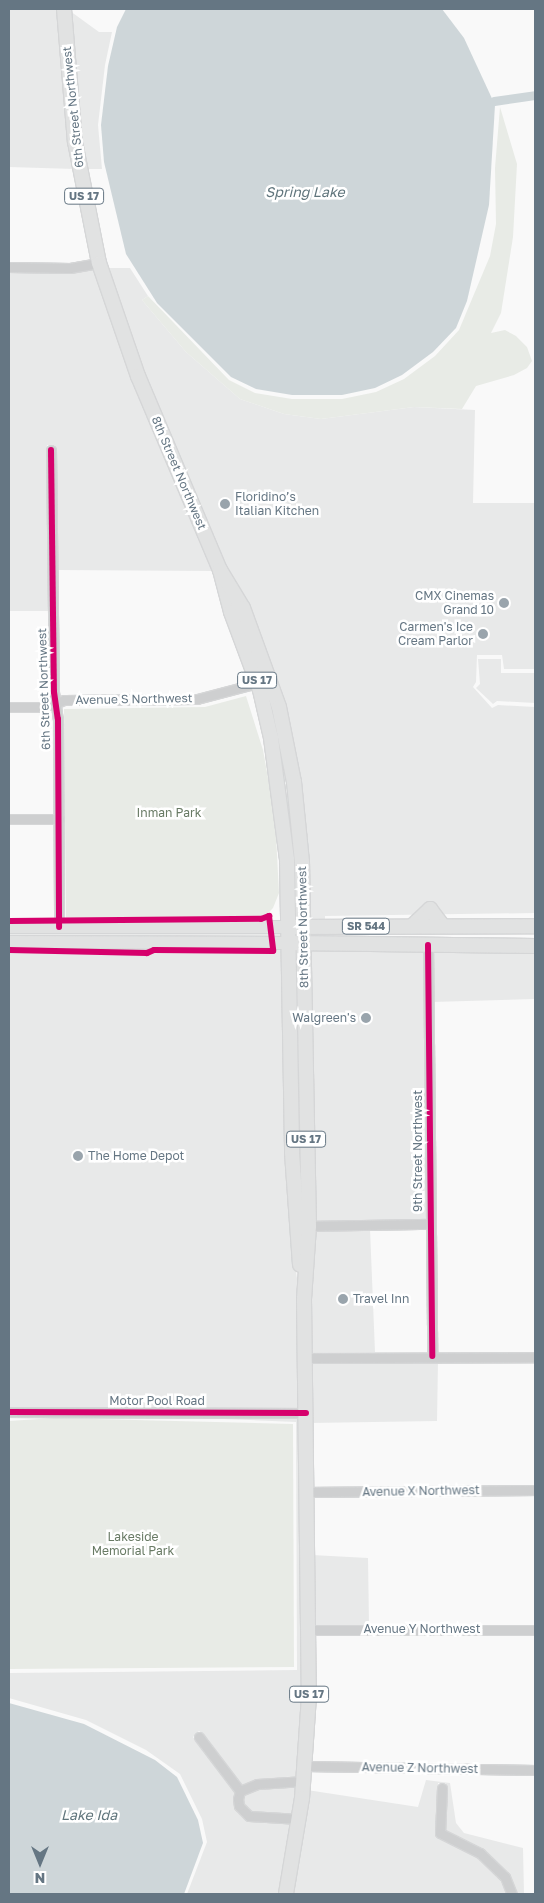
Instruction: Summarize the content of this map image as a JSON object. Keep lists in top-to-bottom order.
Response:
{
  "streets": {
    "main road": [
      "6th Street Northwest",
      "US 17",
      "8th Street Northwest",
      "SR 544"
    ],
    "street": [
      "Avenue S Northwest",
      "9th Street Northwest",
      "Motor Pool Road",
      "Avenue X Northwest",
      "Avenue Y Northwest",
      "Avenue Z Northwest"
    ]
  },
  "crossings": [
    ["6th Street Northwest", "8th Street Northwest"],
    ["6th Street Northwest", "Avenue S Northwest"],
    ["6th Street Northwest", "SR 544"],
    ["US 17", "8th Street Northwest"],
    ["US 17", "Motor Pool Road"],
    ["US 17", "Avenue X Northwest"],
    ["US 17", "Avenue Y Northwest"],
    ["US 17", "Avenue Z Northwest"],
    ["8th Street Northwest", "Avenue S Northwest"],
    ["8th Street Northwest", "SR 544"],
    ["8th Street Northwest", "Motor Pool Road"],
    ["SR 544", "9th Street Northwest"]
  ],
  "water": ["Spring Lake", "Lake Ida"],
  "parks": ["Inman Park", "Lakeside Memorial Park"],
  "places": [
    "Floridino’s Italian Kitchen",
    "CMX Cinemas Grand 10",
    "Carmen's Ice Cream Parlor",
    "Walgreen's",
    "The Home Depot",
    "Travel Inn"
  ],
  "north": "bottom"
}
